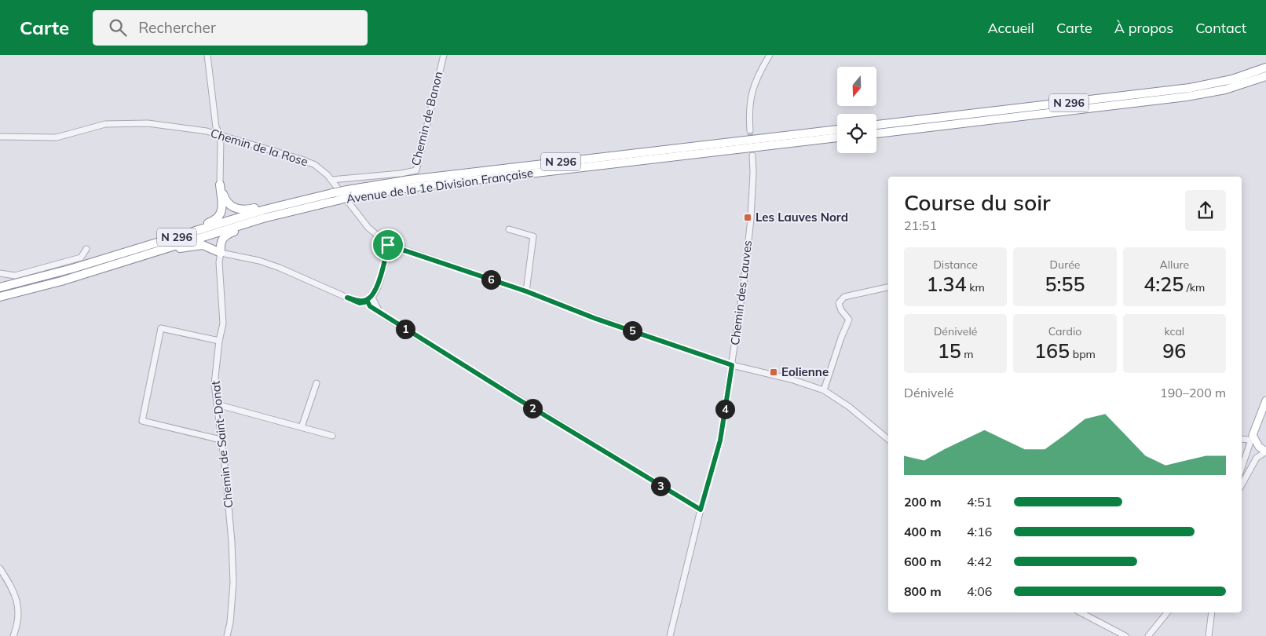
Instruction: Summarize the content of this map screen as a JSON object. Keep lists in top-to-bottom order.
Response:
{
  "streets": {
    "highway": ["N 296", "Avenue de la 1e Division Française"],
    "street": [
      "Chemin de Banon",
      "Chemin de la Rose",
      "Chemin des Lauves",
      "Chemin de Saint-Donat"
    ]
  },
  "crossings": [
    ["Chemin de Banon", "Chemin de la Rose"],
    ["Chemin de la Rose", "Chemin des Lauves"]
  ],
  "places": {
    "transit": ["Les Lauves Nord", "Eolienne"]
  },
  "north": "bottom",
  "page": {
    "header": "Carte",
    "search": "Rechercher",
    "nav": [
      "Accueil",
      "Carte",
      "À propos",
      "Contact"
    ],
    "heading": ["Course du soir", "21:51"],
    "stats": [
      ["Distance", "1.34 km"],
      ["Durée", "5:55"],
      ["Allure", "4:25 /km"],
      ["Dénivelé", "15 m"],
      ["Cardio", "165 bpm"],
      ["kcal", "96"]
    ],
    "pins": [
      "6",
      "1",
      "5",
      "2",
      "4",
      "3"
    ],
    "chart": ["Dénivelé", "190–200 m"],
    "list": [
      {
        "name": "200 m",
        "note": "4:51"
      },
      {
        "name": "400 m",
        "note": "4:16"
      },
      {
        "name": "600 m",
        "note": "4:42"
      },
      {
        "name": "800 m",
        "note": "4:06"
      }
    ]
  }
}
